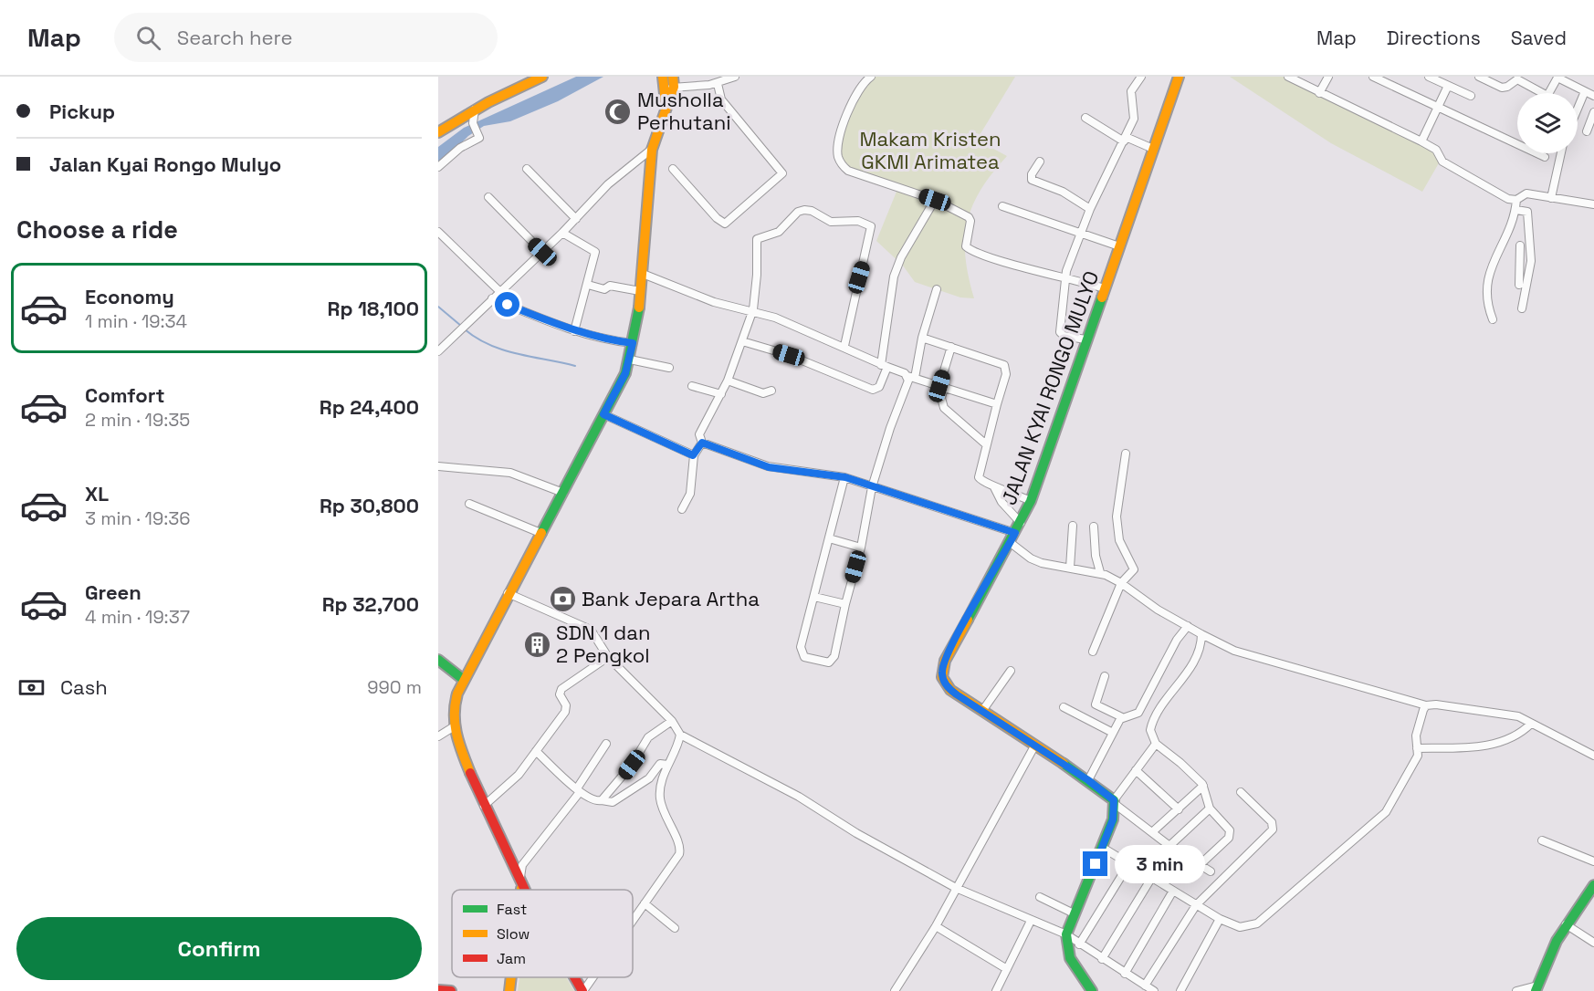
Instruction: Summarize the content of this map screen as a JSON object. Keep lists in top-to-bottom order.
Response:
{
  "streets": {
    "main road": ["JALAN KYAI RONGO MULYO"]
  },
  "parks": ["Makam Kristen GKMI Arimatea"],
  "places": {
    "mosque": ["Musholla Perhutani"],
    "bank": ["Bank Jepara Artha"],
    "building": ["SDN 1 dan 2 Pengkol"]
  },
  "legend": ["Fast", "Slow", "Jam"],
  "page": {
    "header": "Map",
    "search": "Search here",
    "nav": ["Map", "Directions", "Saved"],
    "banner": ["Pickup", "Jalan Kyai Rongo Mulyo"],
    "heading": "Choose a ride",
    "list": [
      {
        "name": "Economy",
        "note": "1 min · 19:34",
        "value": "Rp 18,100"
      },
      {
        "name": "Comfort",
        "note": "2 min · 19:35",
        "value": "Rp 24,400"
      },
      {
        "name": "XL",
        "note": "3 min · 19:36",
        "value": "Rp 30,800"
      },
      {
        "name": "Green",
        "note": "4 min · 19:37",
        "value": "Rp 32,700"
      }
    ],
    "pay": ["Cash", "990 m"],
    "bubble": "3 min",
    "buttons": "Confirm"
  }
}
